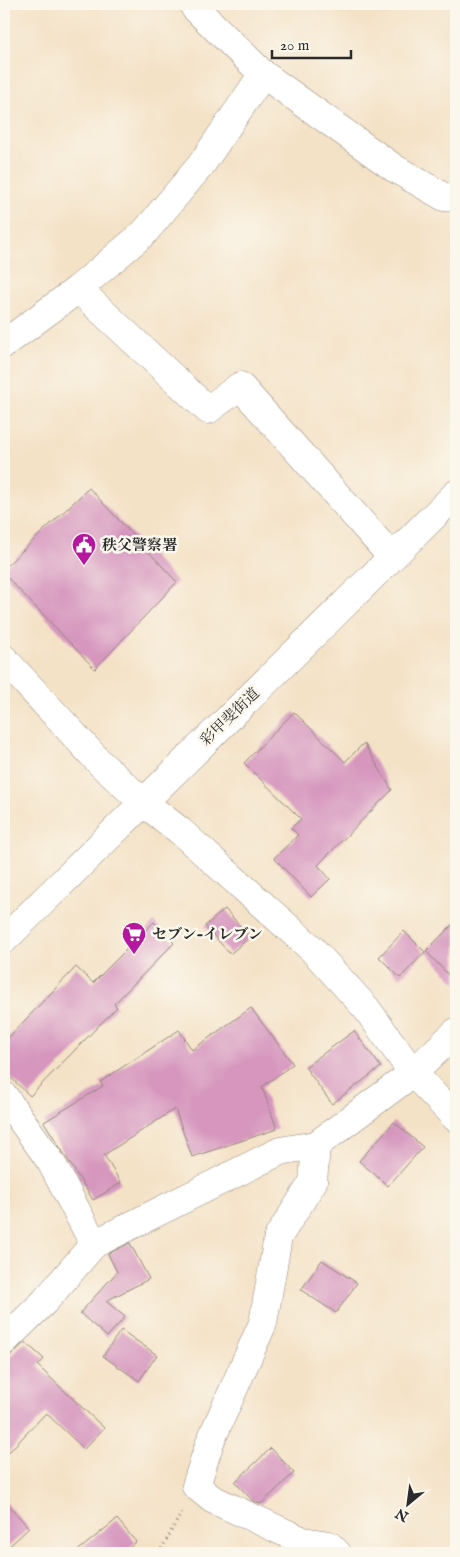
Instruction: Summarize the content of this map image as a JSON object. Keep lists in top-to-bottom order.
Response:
{
  "streets": {
    "main road": ["彩甲斐街道"]
  },
  "places": {
    "public building": ["秩父警察署"],
    "supermarket": ["セブン-イレブン"]
  },
  "scale_bar": "20 m",
  "north": "bottom left"
}
